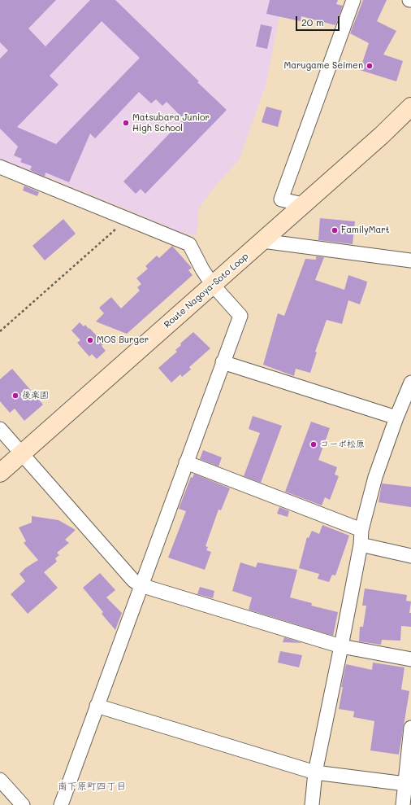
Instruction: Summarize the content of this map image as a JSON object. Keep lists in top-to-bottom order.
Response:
{
  "streets": {
    "main road": ["Route Nagoya-Soto Loop"]
  },
  "districts": ["南下原町四丁目"],
  "places": [
    "Marugame Seimen",
    "Matsubara Junior High School",
    "FamilyMart",
    "MOS Burger",
    "後楽園",
    "コーポ松原"
  ],
  "scale_bar": "20 m"
}
